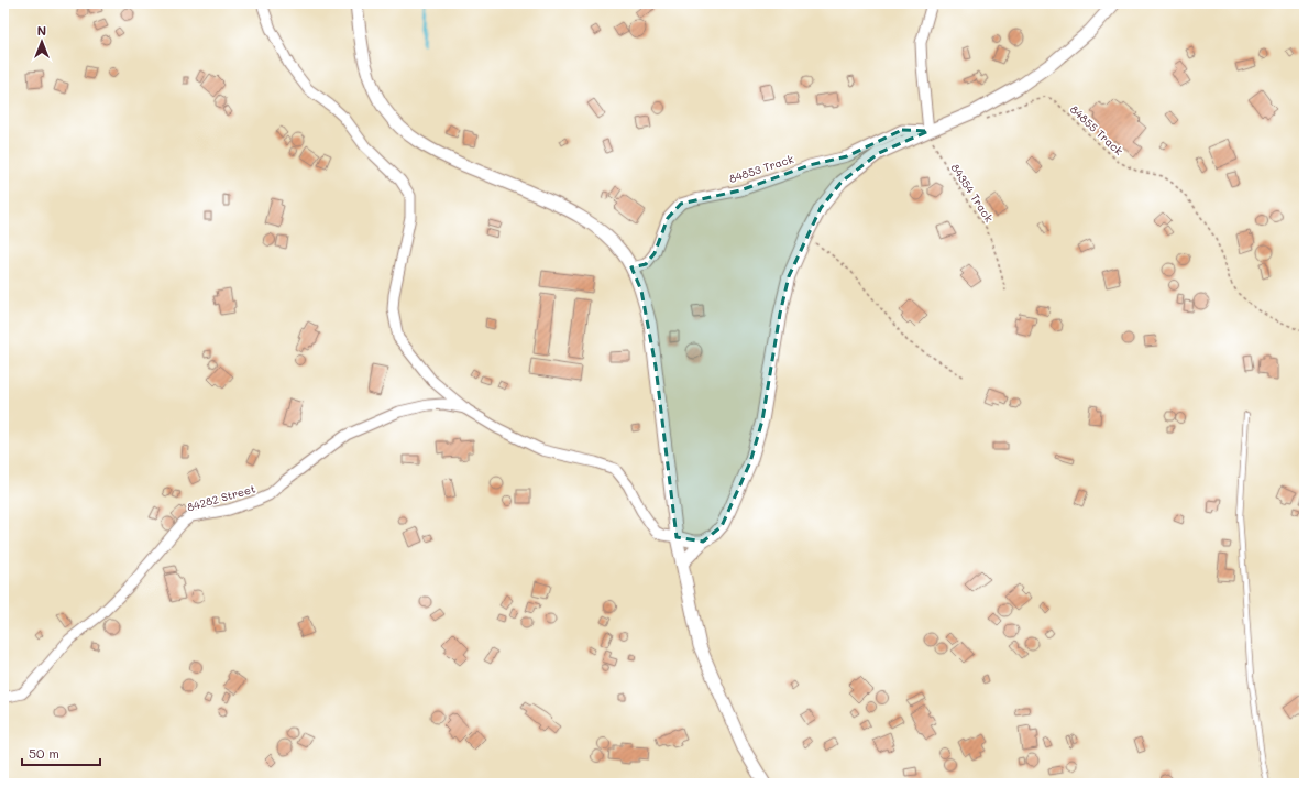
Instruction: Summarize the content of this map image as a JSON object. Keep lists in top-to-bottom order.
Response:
{
  "streets": {
    "street": ["84853 Track", "84282 Street"],
    "path": ["84855 Track", "84354 Track"]
  },
  "crossings": [
    ["84853 Track", "84354 Track"]
  ],
  "scale_bar": "50 m",
  "north": "top"
}
